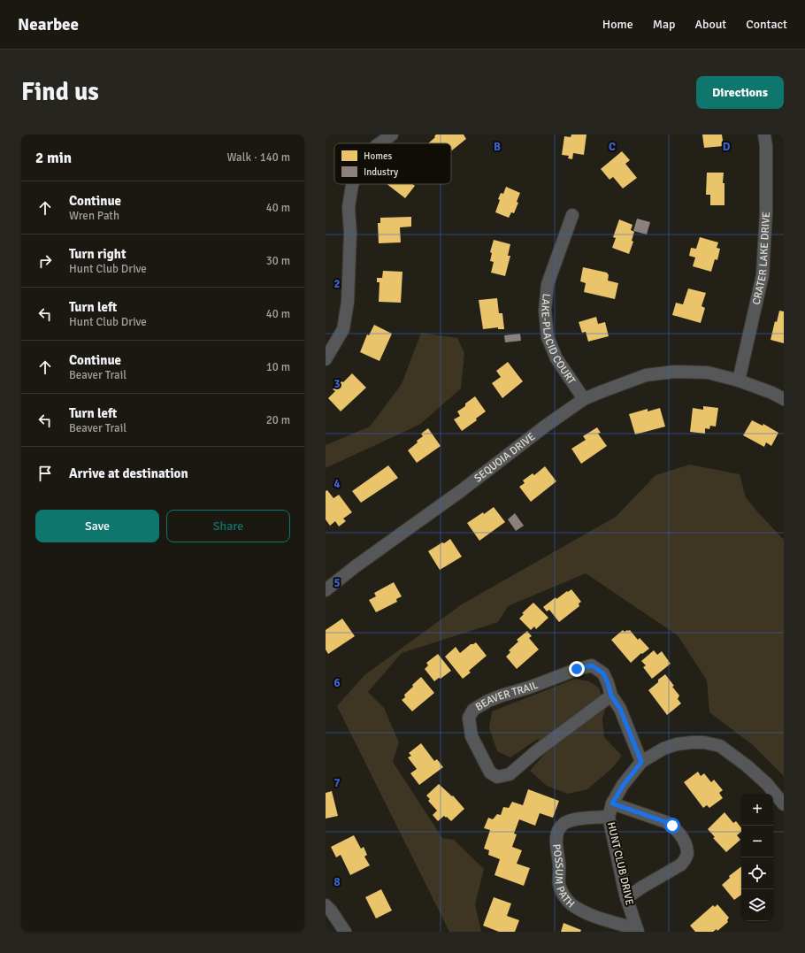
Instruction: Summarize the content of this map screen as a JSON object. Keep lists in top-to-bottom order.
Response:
{
  "streets": {
    "street": [
      "CRATER LAKE DRIVE",
      "LAKE-PLACID COURT",
      "SEQUOIA DRIVE",
      "BEAVER TRAIL",
      "HUNT CLUB DRIVE",
      "POSSUM PATH"
    ]
  },
  "crossings": [
    ["CRATER LAKE DRIVE", "SEQUOIA DRIVE"],
    ["LAKE-PLACID COURT", "SEQUOIA DRIVE"],
    ["HUNT CLUB DRIVE", "POSSUM PATH"]
  ],
  "legend": ["Homes", "Industry"],
  "page": {
    "header": "Nearbee",
    "nav": [
      "Home",
      "Map",
      "About",
      "Contact"
    ],
    "buttons": [
      "Directions",
      ["Save", "Share"]
    ],
    "title": "Find us",
    "heading": ["2 min", "Walk · 140 m"],
    "list": [
      ["Continue", "Wren Path", "40 m"],
      ["Turn right", "Hunt Club Drive", "30 m"],
      ["Turn left", "Hunt Club Drive", "40 m"],
      ["Continue", "Beaver Trail", "10 m"],
      ["Turn left", "Beaver Trail", "20 m"],
      "Arrive at destination"
    ],
    "map_buttons": ["+", "−"]
  },
  "grid": {
    "columns": ["B", "C", "D"],
    "rows": [
      "2",
      "3",
      "4",
      "5",
      "6",
      "7",
      "8"
    ]
  }
}
